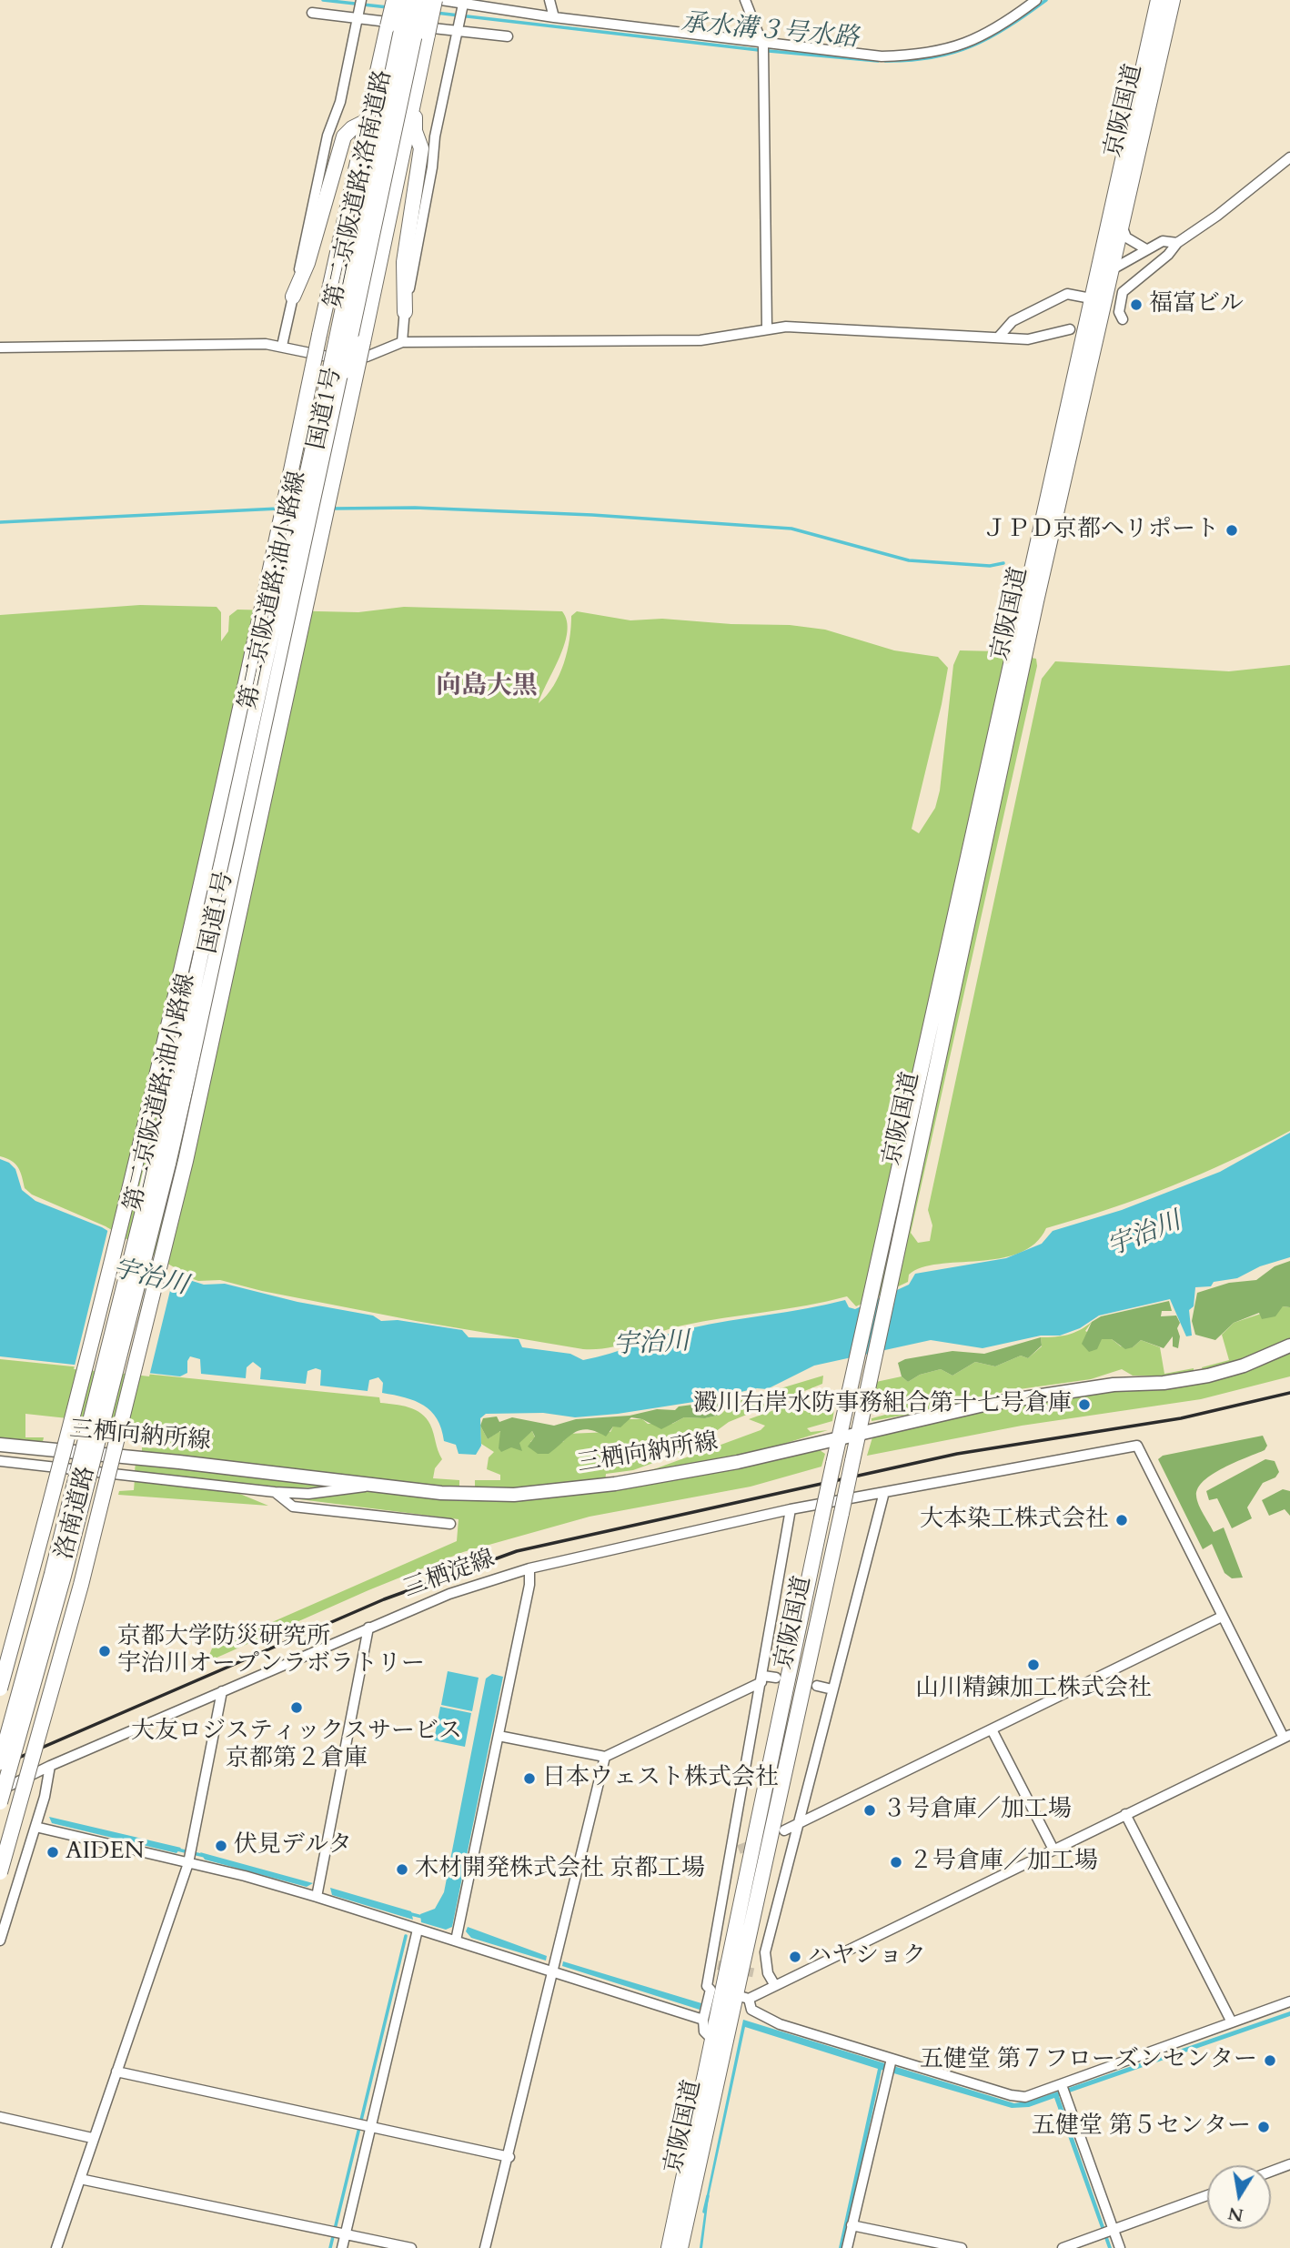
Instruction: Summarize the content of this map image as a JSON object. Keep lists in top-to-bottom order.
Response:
{
  "streets": {
    "highway": [
      "京阪国道",
      "第二京阪道路;洛南道路",
      "国道1号",
      "第二京阪道路;油小路線",
      "洛南道路"
    ],
    "main road": ["三栖向納所線"],
    "street": ["三栖淀線"]
  },
  "crossings": [
    ["京阪国道", "三栖向納所線"],
    ["第二京阪道路;洛南道路", "第二京阪道路;油小路線"],
    ["国道1号", "洛南道路"]
  ],
  "districts": ["向島大黒"],
  "water": ["承水溝３号水路", "宇治川"],
  "places": [
    "福富ビル",
    "ＪＰＤ京都ヘリポート",
    "澱川右岸水防事務組合第十七号倉庫",
    "大本染工株式会社",
    "京都大学防災研究所 宇治川オープンラボラトリー",
    "山川精錬加工株式会社",
    "大友ロジスティックスサービス 京都第２倉庫",
    "日本ウェスト株式会社",
    "３号倉庫／加工場",
    "伏見デルタ",
    "AIDEN",
    "２号倉庫／加工場",
    "木材開発株式会社 京都工場",
    "ハヤショク",
    "五健堂 第７フローズンセンター",
    "五健堂 第５センター"
  ],
  "north": "bottom"
}
